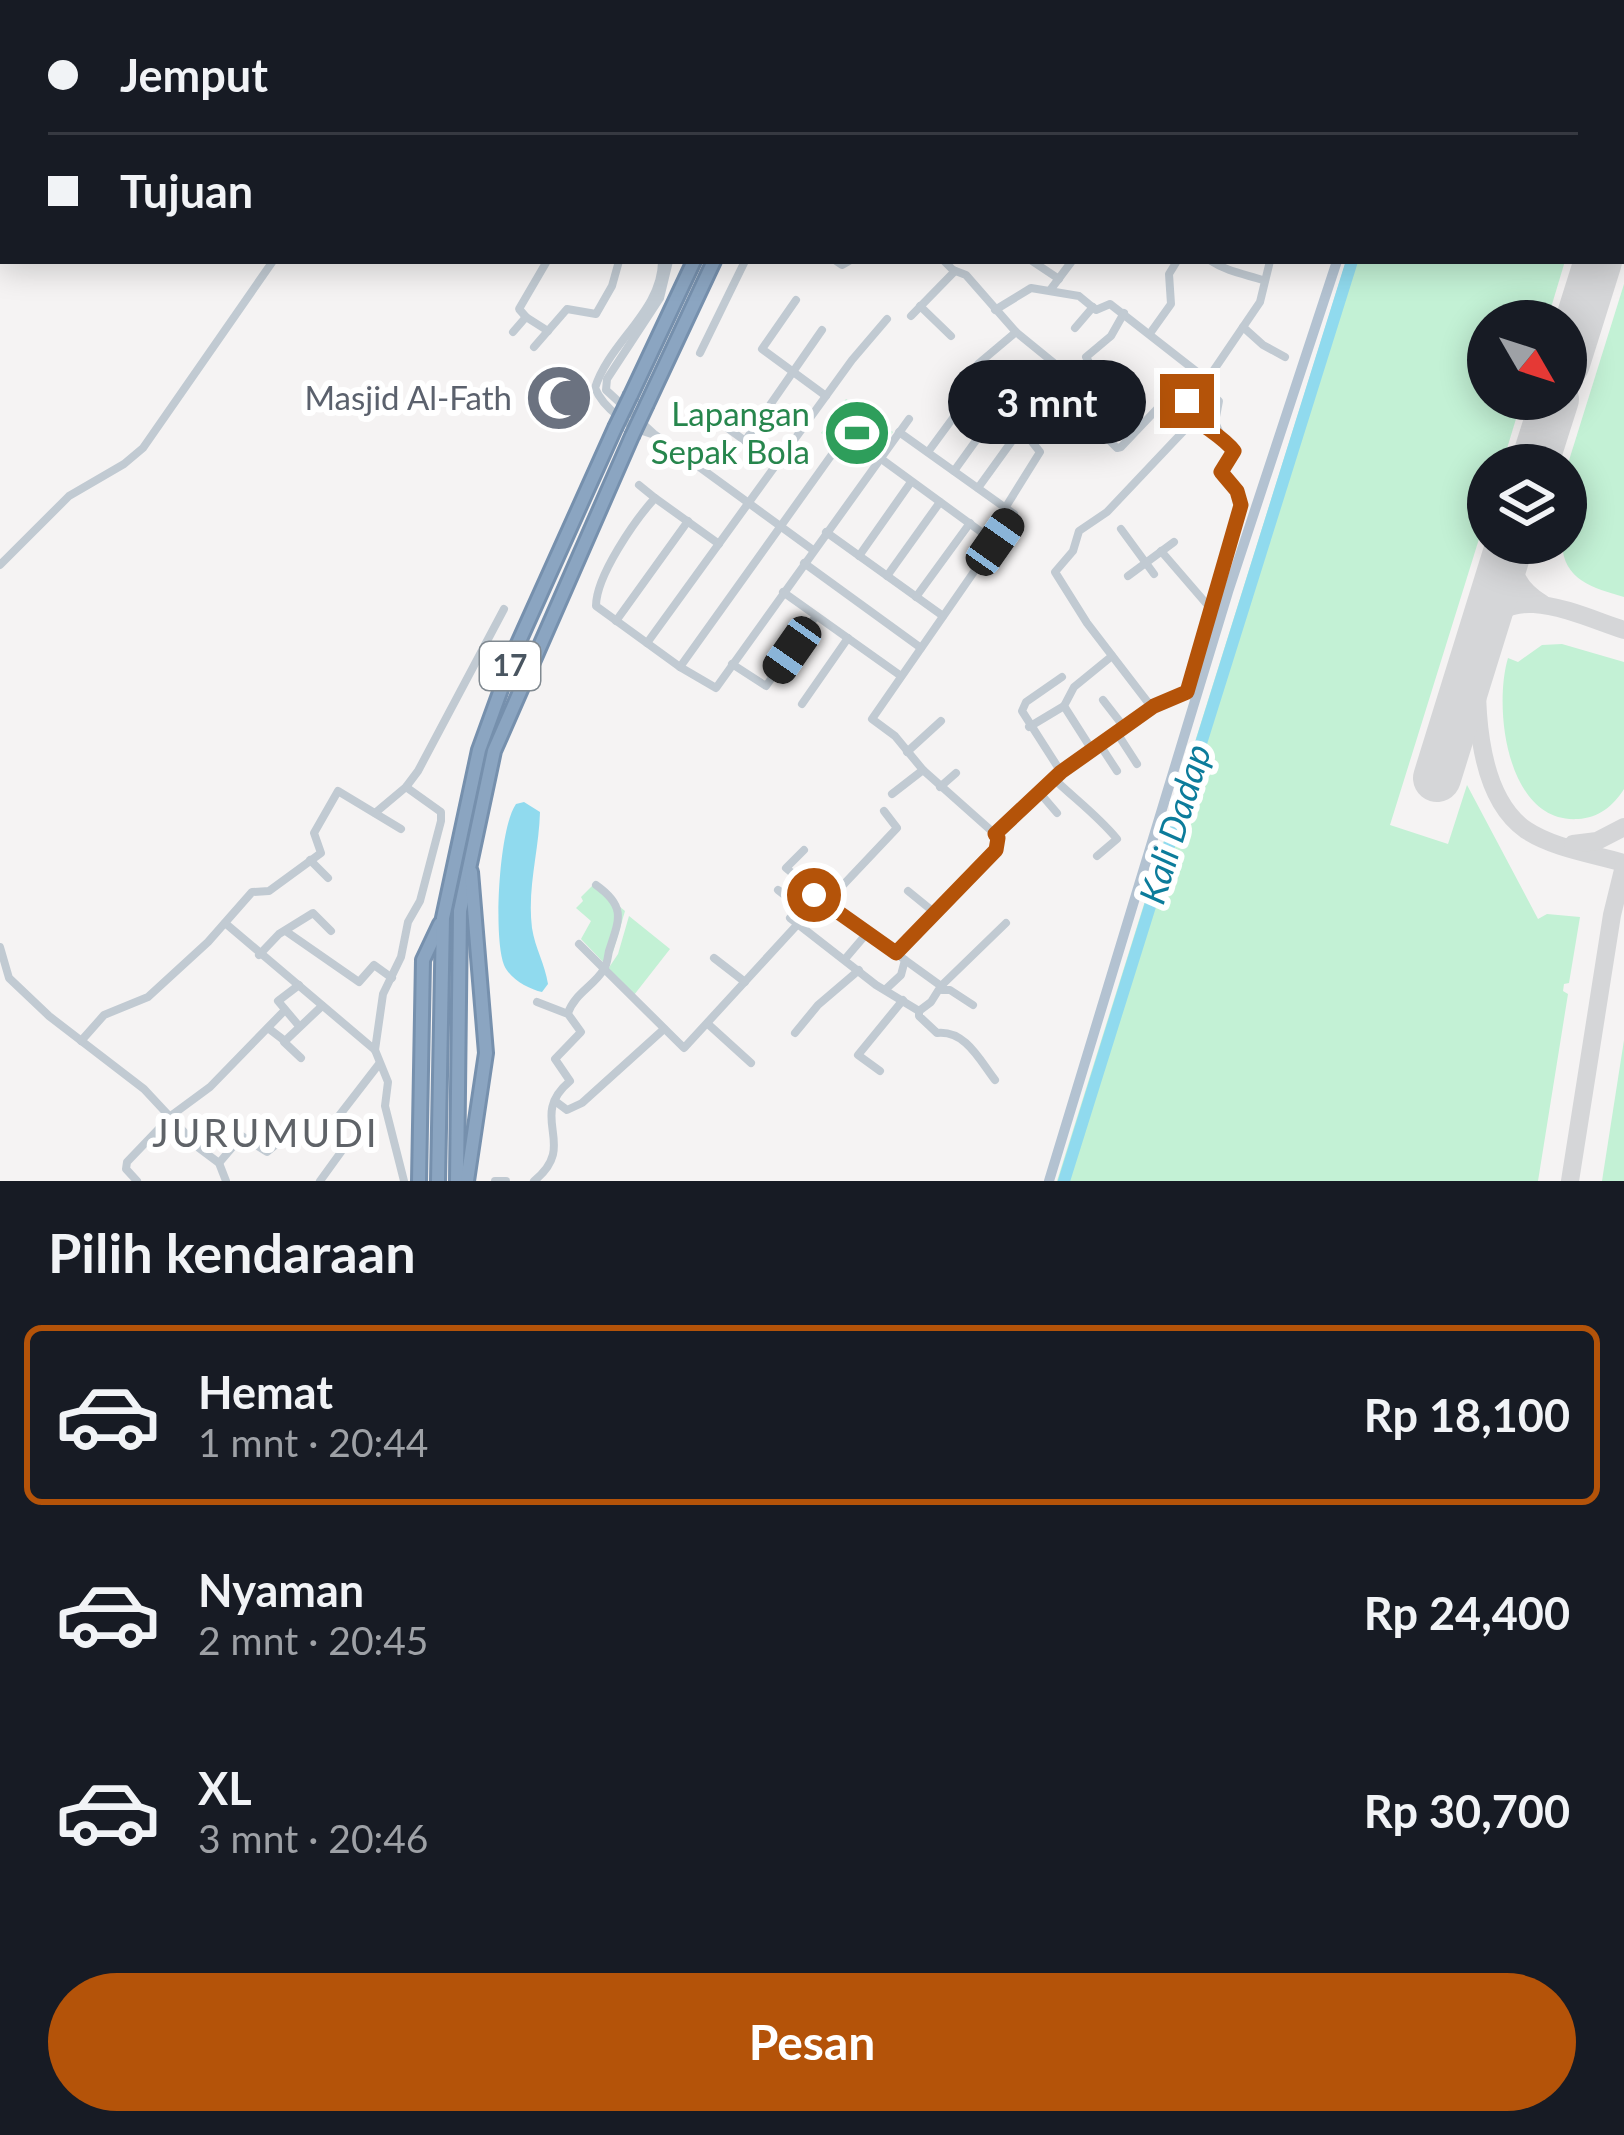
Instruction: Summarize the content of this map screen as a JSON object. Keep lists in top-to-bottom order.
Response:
{
  "streets": {
    "highway": ["17"]
  },
  "districts": ["JURUMUDI"],
  "water": ["Kali Dadap"],
  "places": {
    "mosque": ["Masjid Al-Fath"],
    "sports": ["Lapangan Sepak Bola"]
  },
  "north": "bottom right",
  "page": {
    "banner": ["Jemput", "Tujuan"],
    "bubble": "3 mnt",
    "heading": "Pilih kendaraan",
    "list": [
      {
        "name": "Hemat",
        "note": "1 mnt · 20:44",
        "value": "Rp 18,100"
      },
      {
        "name": "Nyaman",
        "note": "2 mnt · 20:45",
        "value": "Rp 24,400"
      },
      {
        "name": "XL",
        "note": "3 mnt · 20:46",
        "value": "Rp 30,700"
      }
    ],
    "buttons": "Pesan"
  }
}
